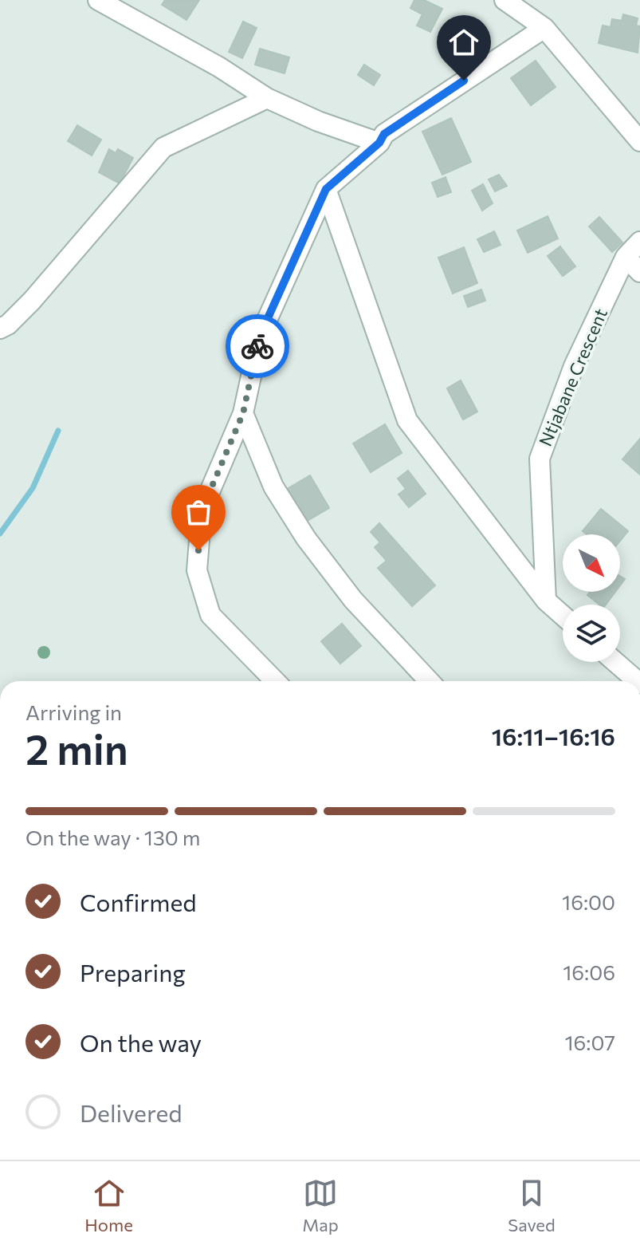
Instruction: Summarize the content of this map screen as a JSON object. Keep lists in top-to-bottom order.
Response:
{
  "streets": {
    "street": ["Ntjabane Crescent"]
  },
  "north": "bottom right",
  "page": {
    "heading": ["2 min", "Arriving in", "16:11–16:16"],
    "bar": "On the way · 130 m",
    "list": [
      ["Confirmed", "16:00"],
      ["Preparing", "16:06"],
      ["On the way", "16:07"],
      "Delivered"
    ],
    "tabs": ["Home", "Map", "Saved"]
  }
}
